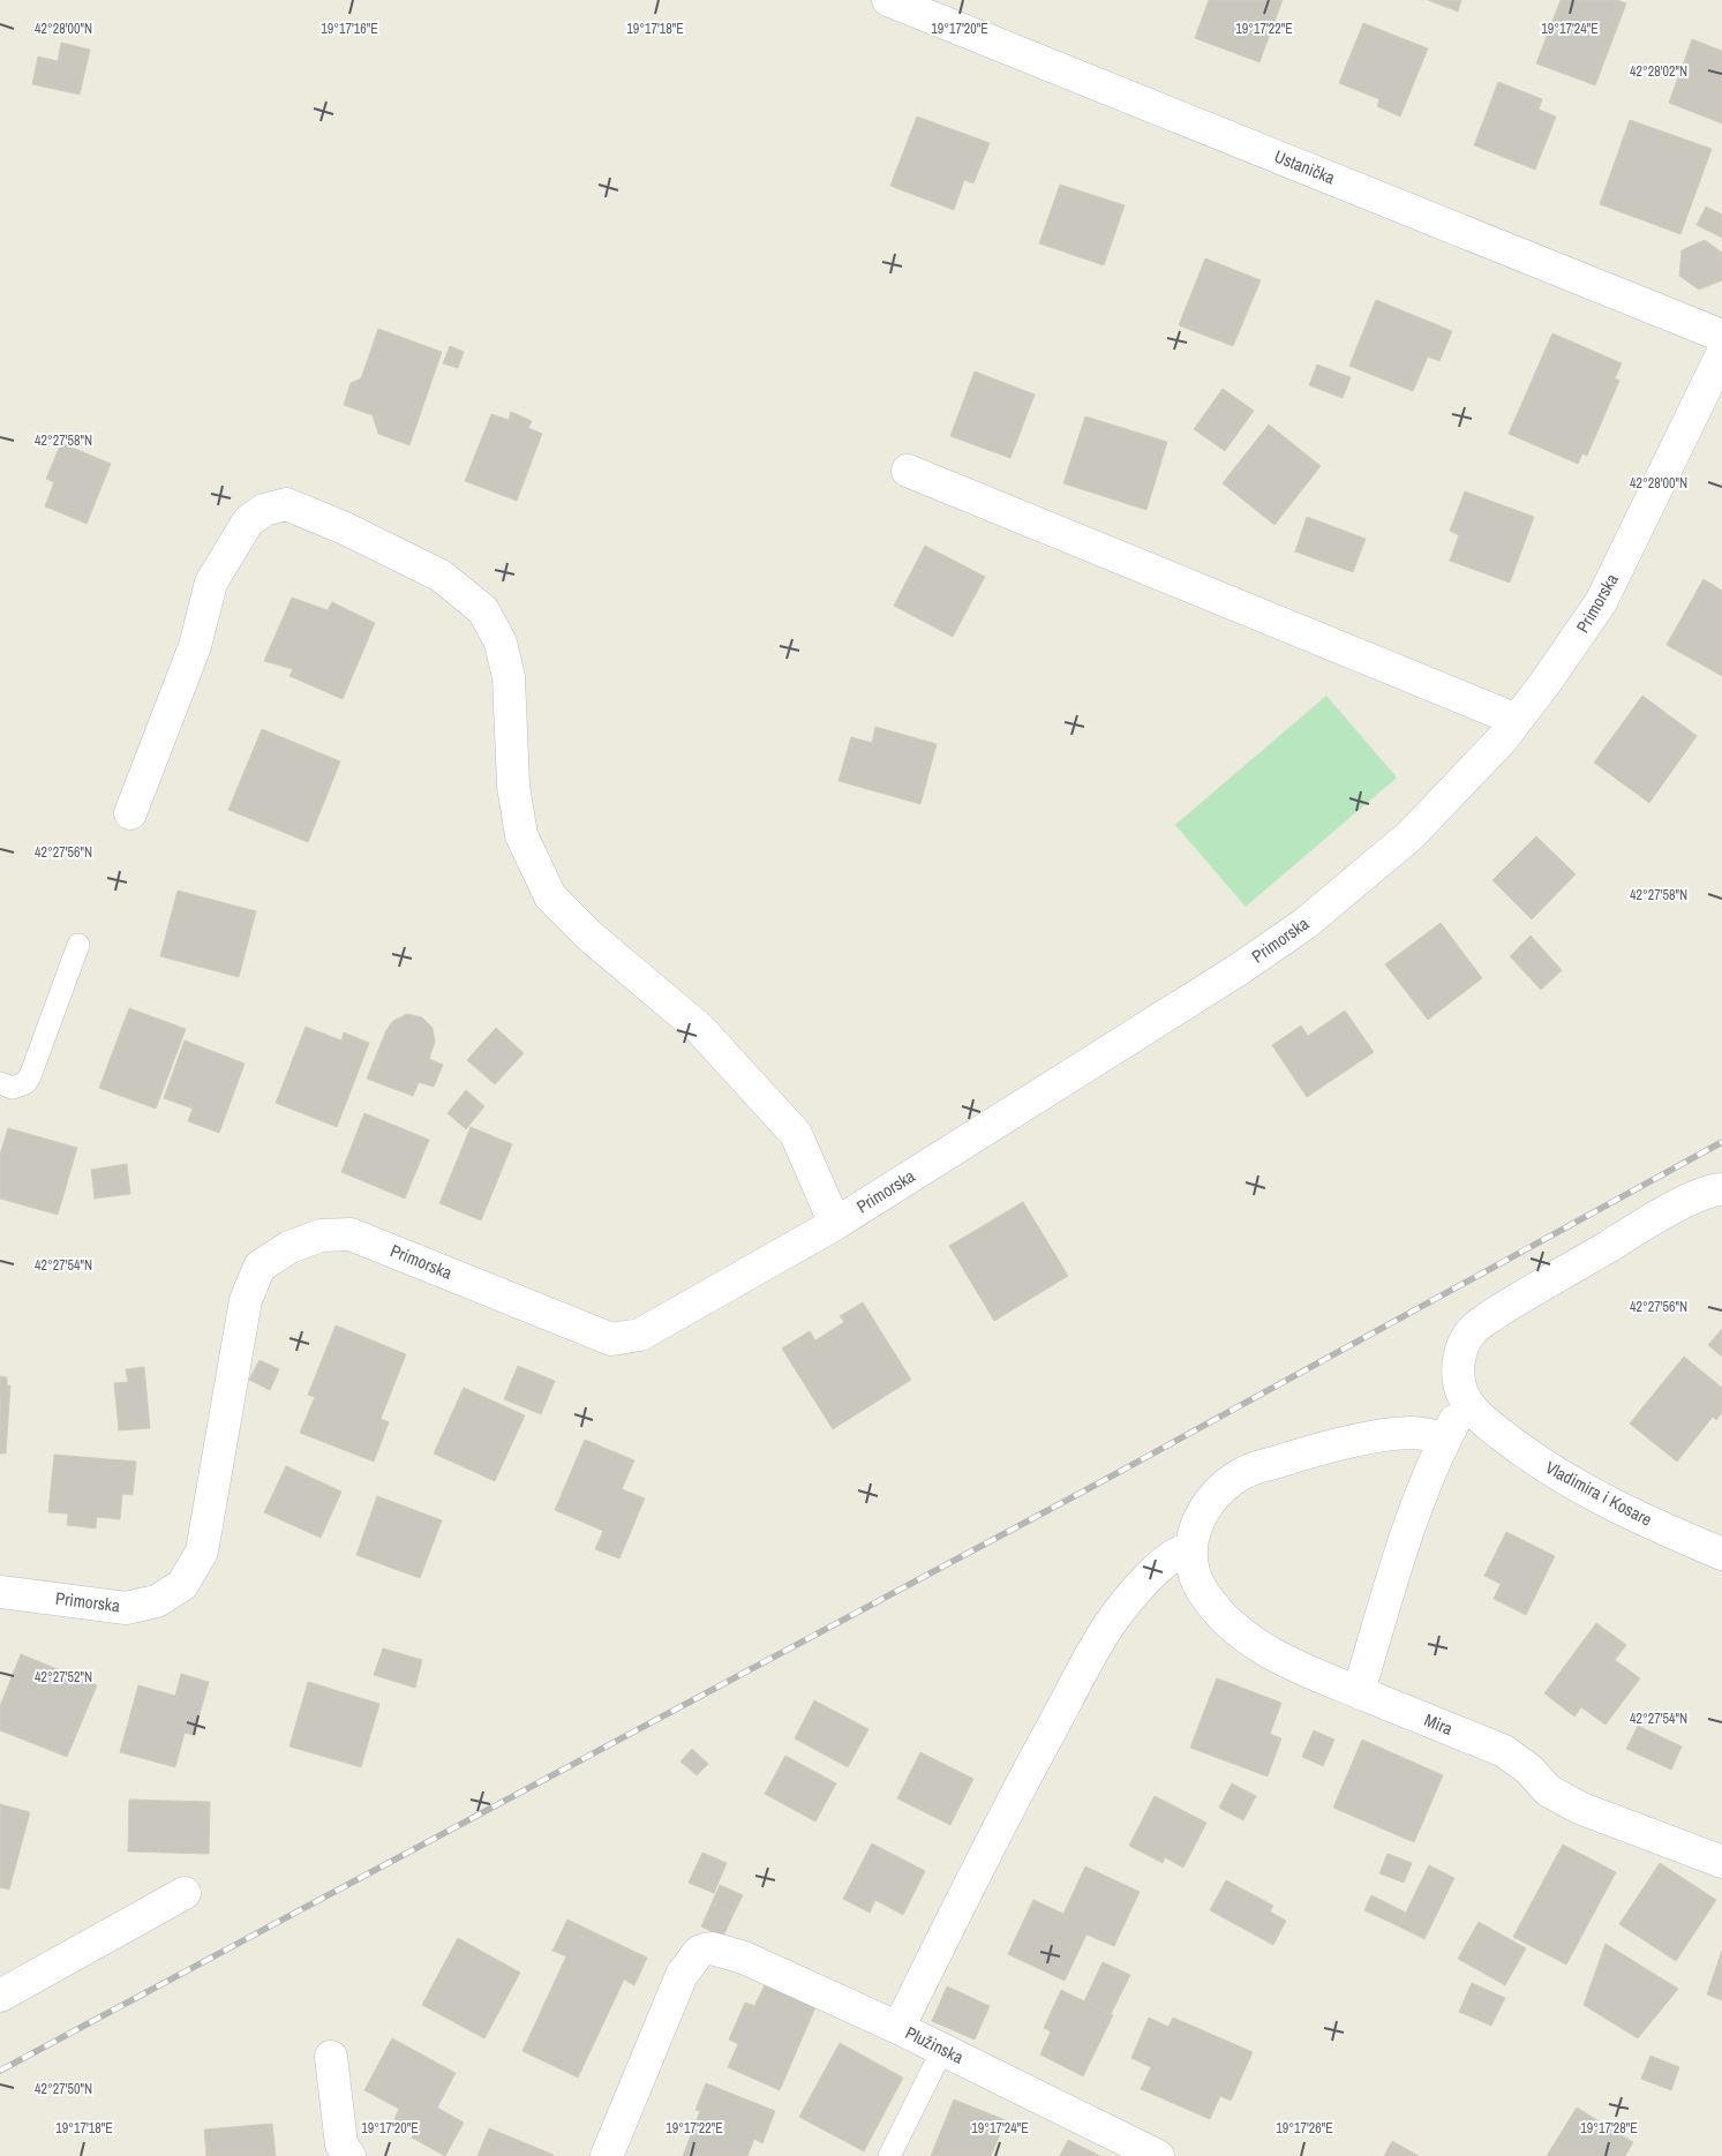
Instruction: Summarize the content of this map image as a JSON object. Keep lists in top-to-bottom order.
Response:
{
  "streets": {
    "street": [
      "Ustanička",
      "Primorska",
      "Vladimira i Kosare",
      "Mira",
      "Plužinska"
    ]
  },
  "coordinates": [
    "19°17'16\"E",
    "19°17'18\"E",
    "19°17'20\"E",
    "19°17'22\"E",
    "19°17'24\"E",
    "42°28'00\"N",
    "42°28'02\"N",
    "42°27'58\"N",
    "42°27'56\"N",
    "42°27'54\"N",
    "42°27'52\"N",
    "42°27'50\"N",
    "19°17'26\"E",
    "19°17'28\"E"
  ]
}
